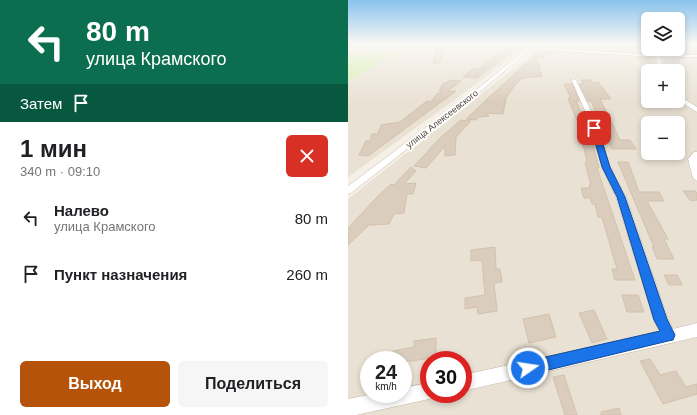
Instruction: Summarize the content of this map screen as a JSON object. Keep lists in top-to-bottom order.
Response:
{
  "streets": {
    "street": ["улица Алексеевского"]
  },
  "page": {
    "turn": ["80 m", "улица Крамского"],
    "map_buttons": ["+", "−"],
    "then": "Затем",
    "heading": ["1 мин", "340 m · 09:10"],
    "list": [
      {
        "name": "Налево",
        "note": "улица Крамского",
        "value": "80 m"
      },
      {
        "name": "Пункт назначения",
        "value": "260 m"
      }
    ],
    "speed": "24 km/h",
    "limit": "30",
    "buttons": ["Выход", "Поделиться"]
  }
}
